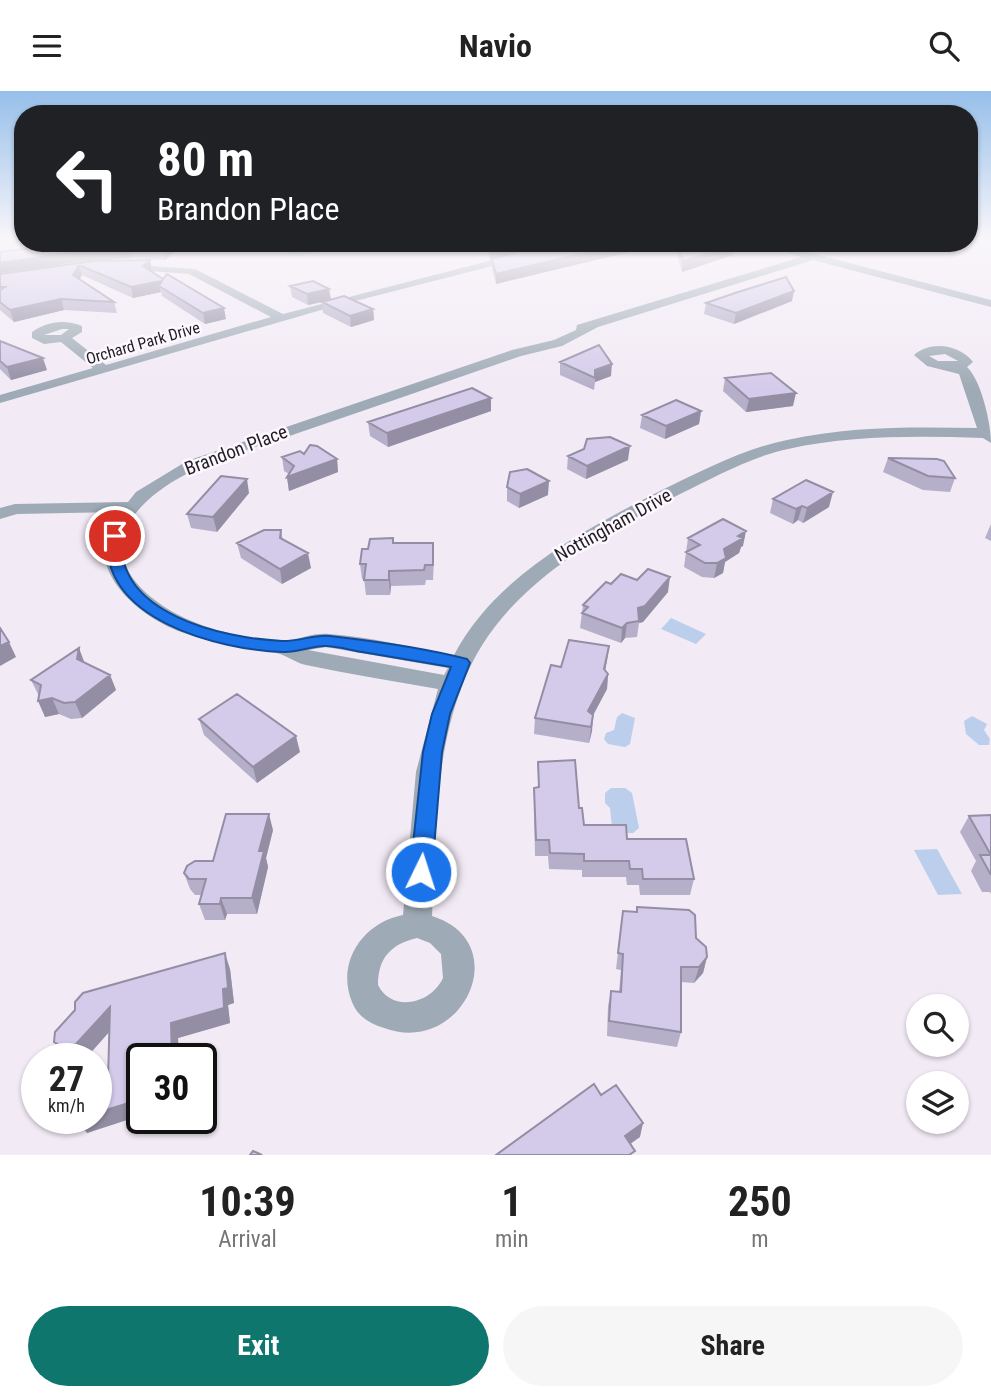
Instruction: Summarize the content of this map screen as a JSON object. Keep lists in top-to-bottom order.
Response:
{
  "streets": {
    "street": ["Orchard Park Drive", "Brandon Place", "Nottingham Drive"]
  },
  "page": {
    "header": "Navio",
    "turn": ["80 m", "Brandon Place"],
    "speed": "27 km/h",
    "limit": "30",
    "eta": [
      "10:39",
      "Arrival",
      "1",
      "min",
      "250",
      "m"
    ],
    "buttons": ["Exit", "Share"]
  }
}
